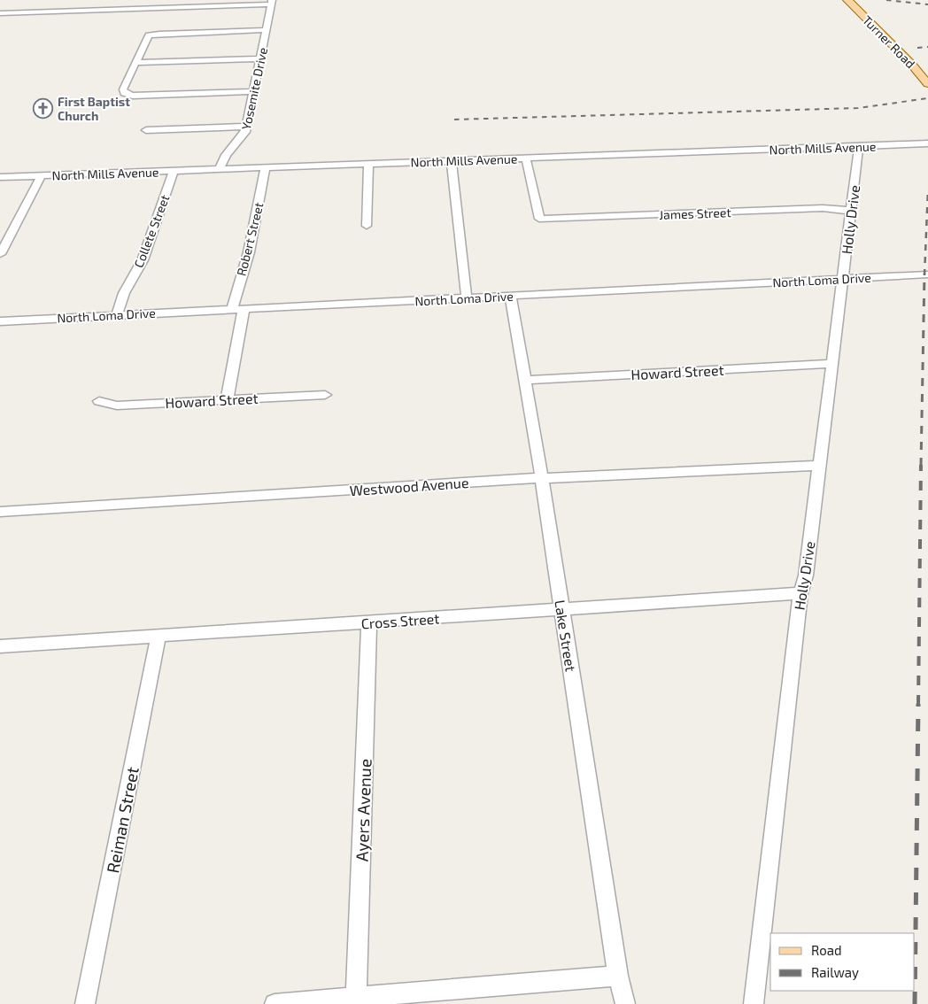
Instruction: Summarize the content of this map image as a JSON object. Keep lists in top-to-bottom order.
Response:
{
  "streets": {
    "main road": ["Turner Road"],
    "street": [
      "Yosemite Drive",
      "North Mills Avenue",
      "James Street",
      "Holly Drive",
      "Collete Street",
      "Robert Street",
      "North Loma Drive",
      "Howard Street",
      "Westwood Avenue",
      "Cross Street",
      "Lake Street",
      "Ayers Avenue",
      "Reiman Street"
    ]
  },
  "crossings": [
    ["Yosemite Drive", "North Mills Avenue"],
    ["North Mills Avenue", "James Street"],
    ["North Mills Avenue", "Holly Drive"],
    ["North Mills Avenue", "Collete Street"],
    ["North Mills Avenue", "Robert Street"],
    ["James Street", "Holly Drive"],
    ["Holly Drive", "North Loma Drive"],
    ["Holly Drive", "Howard Street"],
    ["Holly Drive", "Westwood Avenue"],
    ["Holly Drive", "Cross Street"],
    ["Collete Street", "North Loma Drive"],
    ["Robert Street", "North Loma Drive"],
    ["Robert Street", "Howard Street"],
    ["North Loma Drive", "Lake Street"],
    ["Howard Street", "Lake Street"],
    ["Westwood Avenue", "Lake Street"],
    ["Cross Street", "Lake Street"],
    ["Cross Street", "Ayers Avenue"],
    ["Cross Street", "Reiman Street"]
  ],
  "places": {
    "church": ["First Baptist Church"]
  },
  "legend": ["Road", "Railway"]
}
